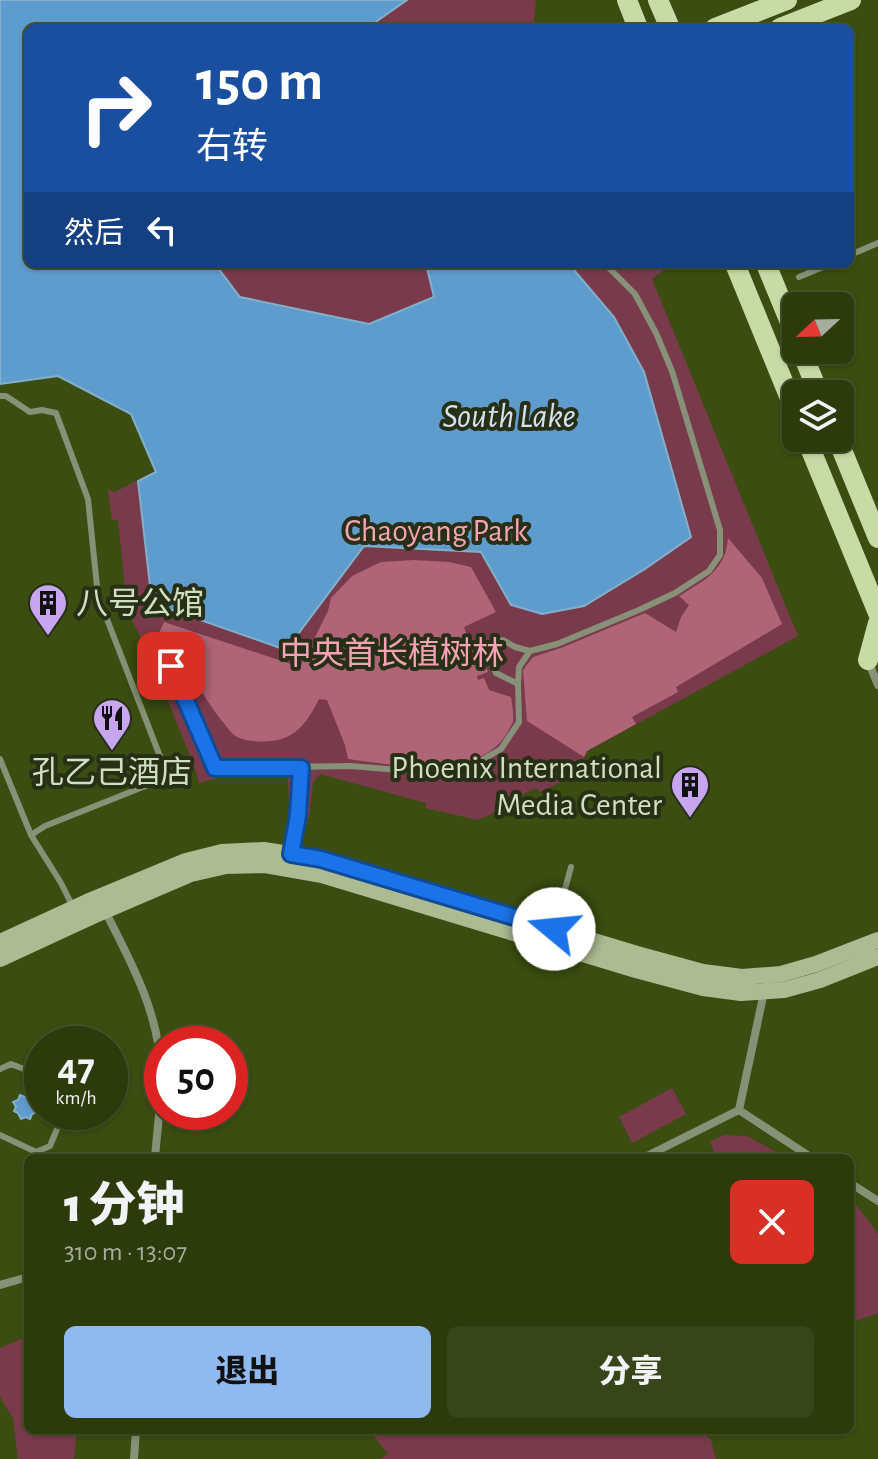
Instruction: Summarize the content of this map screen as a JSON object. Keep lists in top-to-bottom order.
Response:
{
  "water": ["South Lake"],
  "parks": ["Chaoyang Park", "中央首长植树林"],
  "places": {
    "building": ["八号公馆", "Phoenix International Media Center"],
    "restaurant": ["孔乙己酒店"]
  },
  "north": "left",
  "page": {
    "turn": ["150 m", "右转"],
    "then": "然后",
    "speed": "47 km/h",
    "limit": "50",
    "heading": ["1 分钟", "310 m · 13:07"],
    "buttons": ["退出", "分享"]
  }
}
